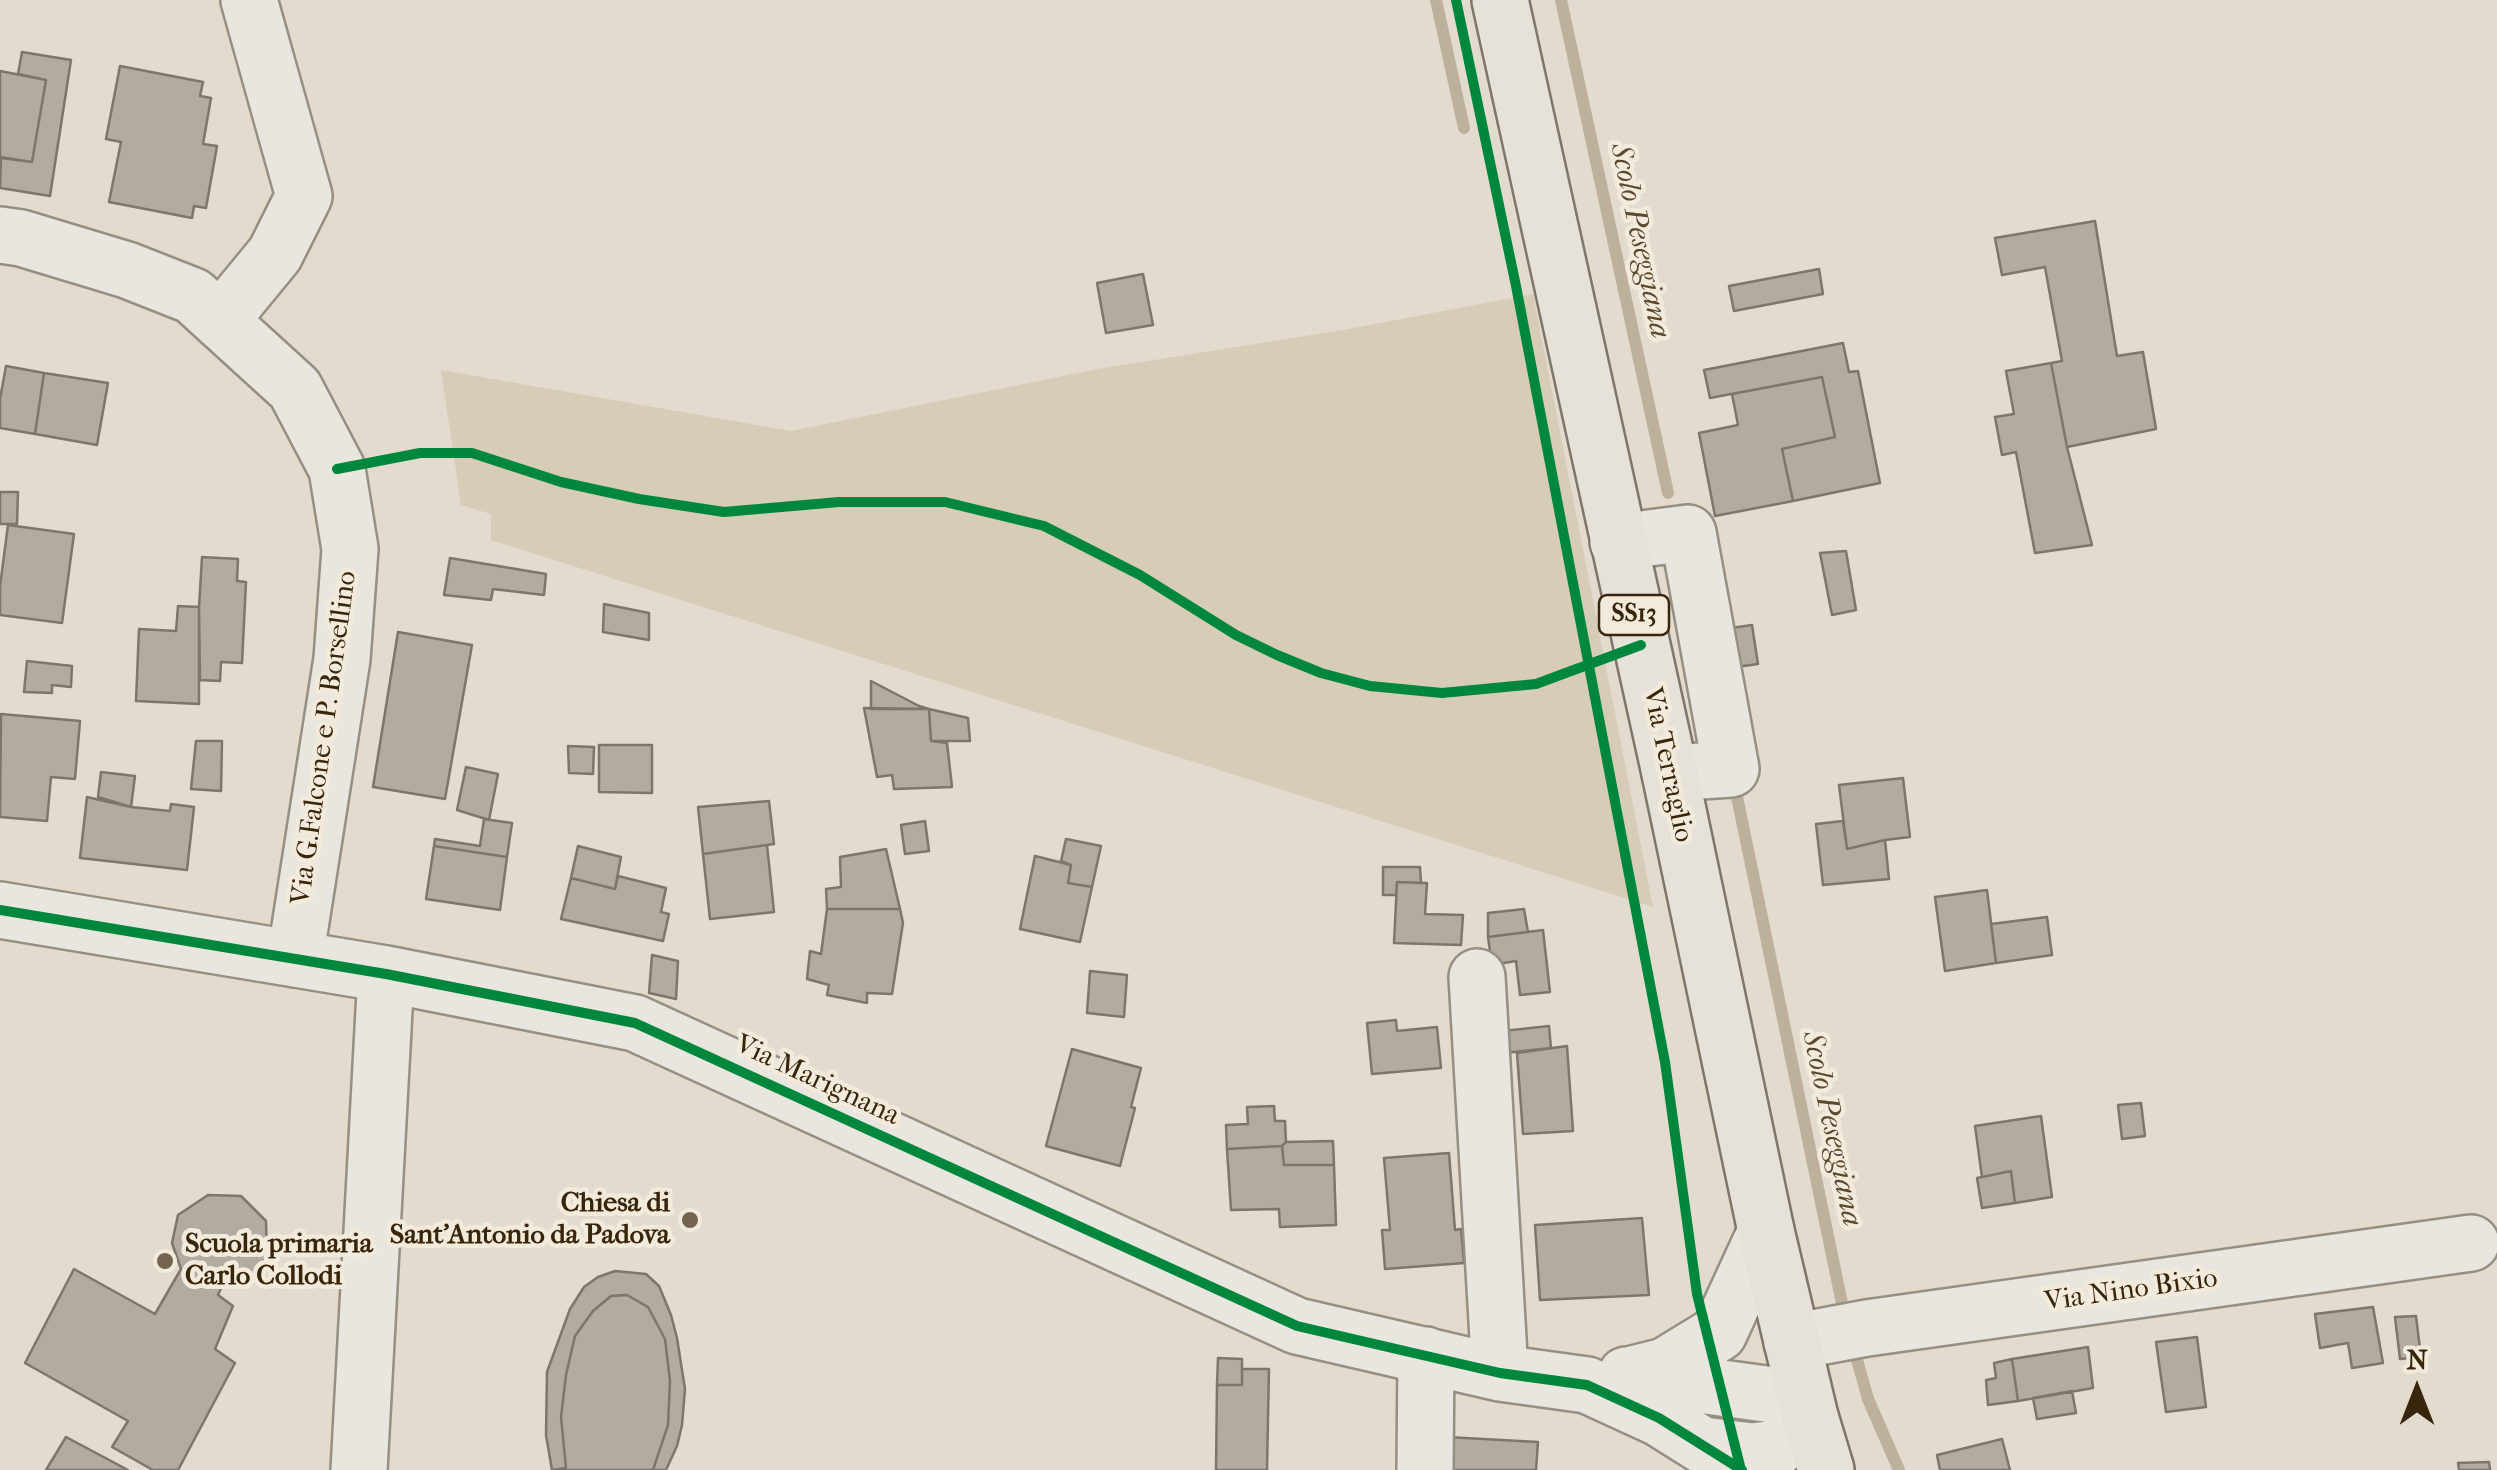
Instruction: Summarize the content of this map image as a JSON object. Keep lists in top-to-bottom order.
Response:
{
  "streets": {
    "main road": ["SS13", "Via Terraglio"],
    "street": ["Via G.Falcone e P. Borsellino", "Via Marignana", "Via Nino Bixio"]
  },
  "crossings": [
    ["Via G.Falcone e P. Borsellino", "Via Marignana"],
    ["Via Terraglio", "Via Marignana"],
    ["Via Terraglio", "Via Nino Bixio"]
  ],
  "water": ["Scolo Peseggiana"],
  "places": ["Chiesa di Sant'Antonio da Padova", "Scuola primaria Carlo Collodi"],
  "north": "top"
}
